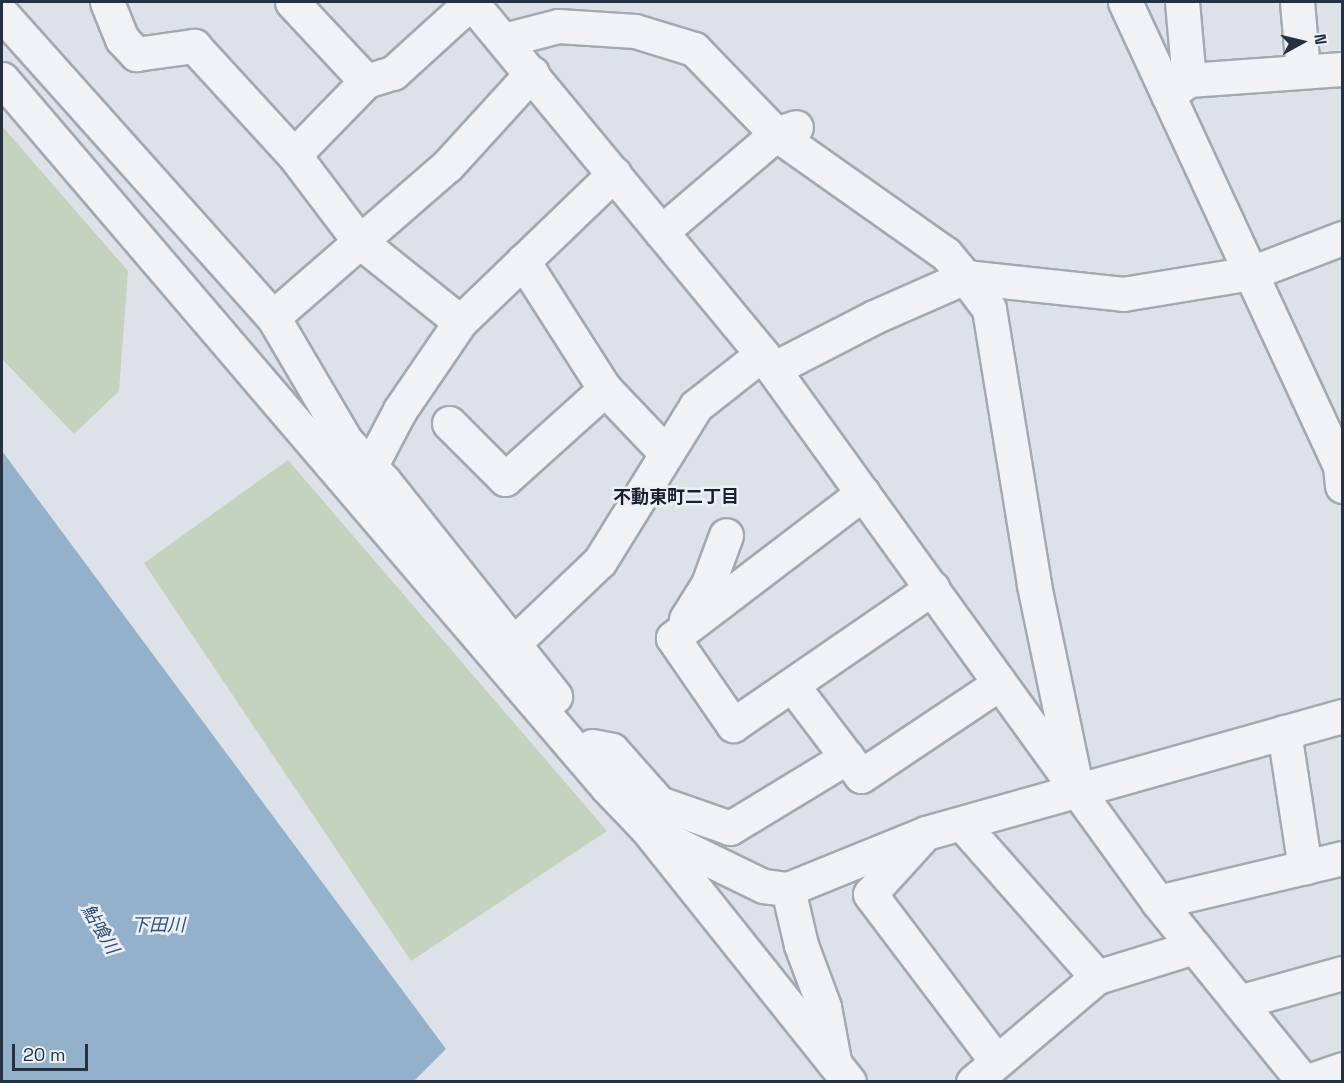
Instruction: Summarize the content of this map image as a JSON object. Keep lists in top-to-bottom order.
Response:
{
  "districts": ["不動東町二丁目"],
  "water": ["下田川", "鮎喰川"],
  "scale_bar": "20 m",
  "north": "right"
}
